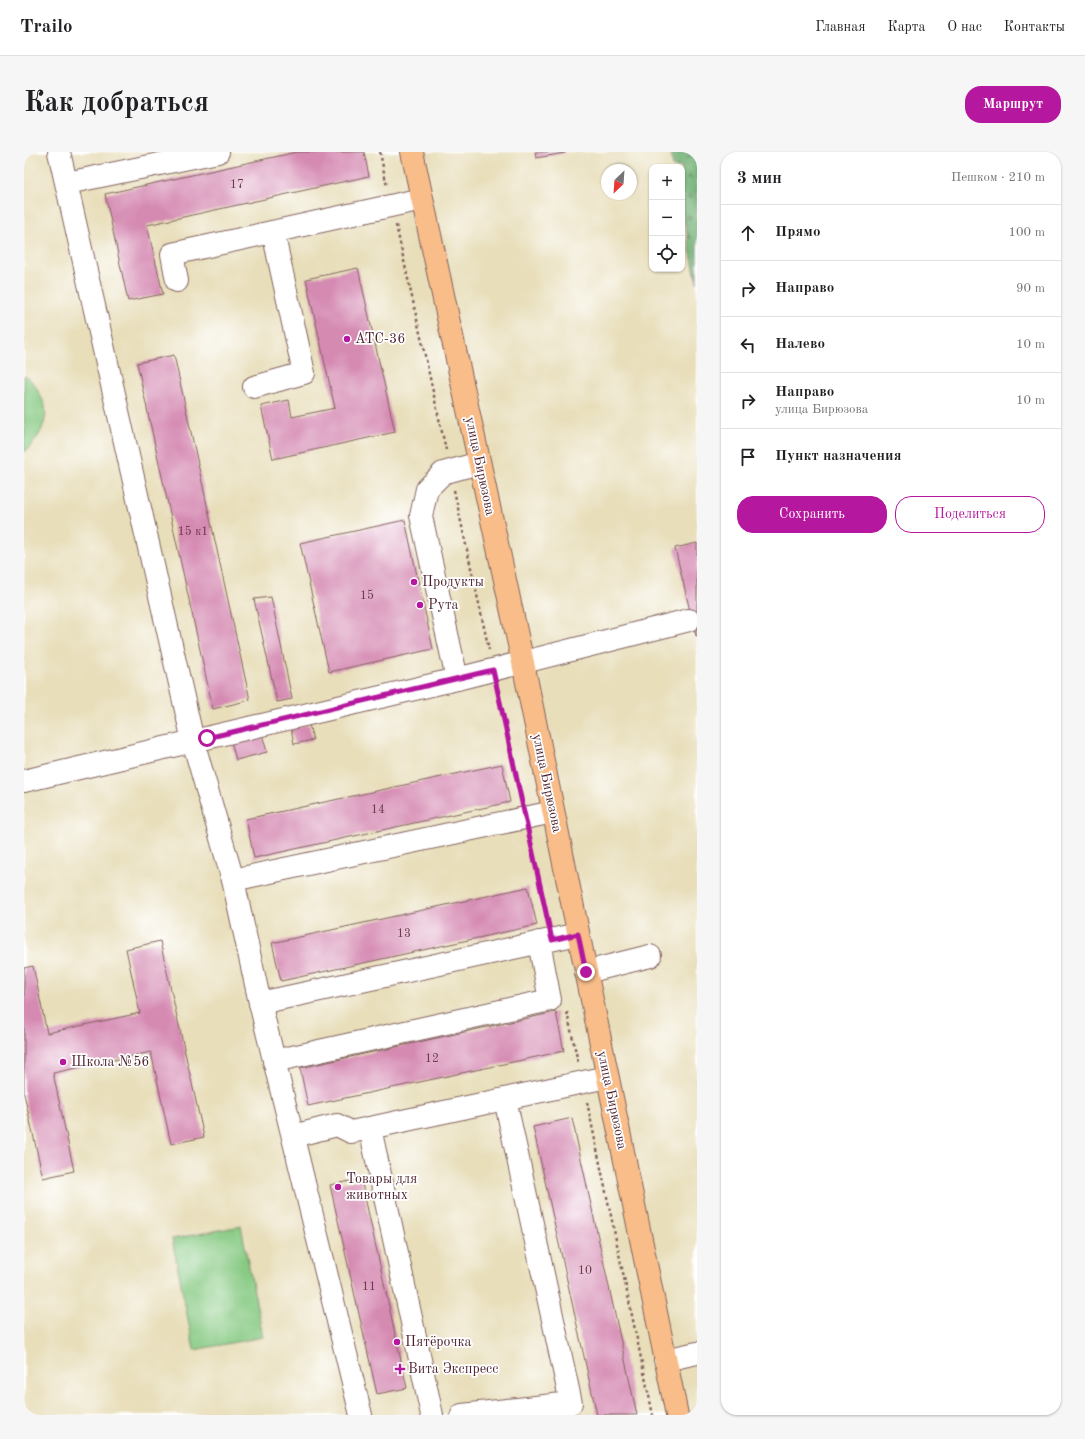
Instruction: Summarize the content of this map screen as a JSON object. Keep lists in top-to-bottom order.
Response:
{
  "streets": {
    "main road": ["улица Бирюзова"]
  },
  "places": {
    "other": [
      "АТС-36",
      "Продукты",
      "Рута",
      "Школа №56",
      "Товары для животных",
      "Пятёрочка"
    ],
    "health": ["Вита Экспресс"]
  },
  "house_numbers": [
    "17",
    "15 к1",
    "15",
    "14",
    "13",
    "12",
    "10",
    "11"
  ],
  "north": "bottom left",
  "page": {
    "header": "Trailo",
    "nav": [
      "Главная",
      "Карта",
      "О нас",
      "Контакты"
    ],
    "buttons": [
      "Маршрут",
      ["Сохранить", "Поделиться"]
    ],
    "title": "Как добраться",
    "heading": ["3 мин", "Пешком · 210 m"],
    "map_buttons": ["+", "−"],
    "list": [
      ["Прямо", "100 m"],
      ["Направо", "90 m"],
      ["Налево", "10 m"],
      ["Направо", "улица Бирюзова", "10 m"],
      "Пункт назначения"
    ]
  }
}
